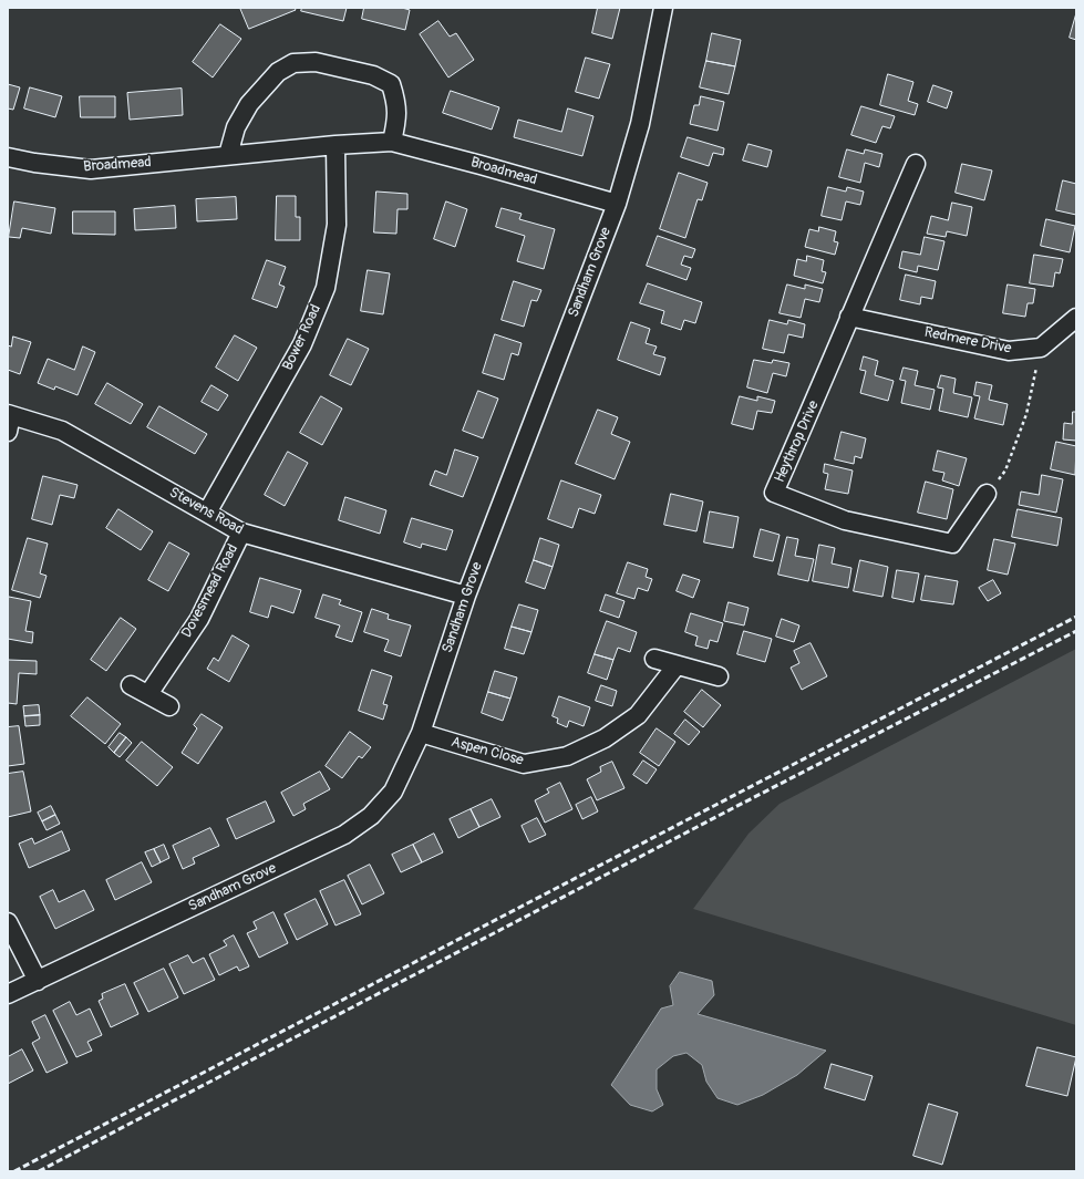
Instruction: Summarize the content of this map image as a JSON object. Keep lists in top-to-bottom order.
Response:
{
  "streets": {
    "street": [
      "Broadmead",
      "Sandham Grove",
      "Bower Road",
      "Redmere Drive",
      "Heythrop Drive",
      "Stevens Road",
      "Dovesmead Road",
      "Aspen Close"
    ]
  },
  "crossings": [
    ["Broadmead", "Sandham Grove"],
    ["Broadmead", "Bower Road"],
    ["Sandham Grove", "Stevens Road"],
    ["Sandham Grove", "Aspen Close"],
    ["Bower Road", "Stevens Road"],
    ["Redmere Drive", "Heythrop Drive"],
    ["Stevens Road", "Dovesmead Road"]
  ]
}
